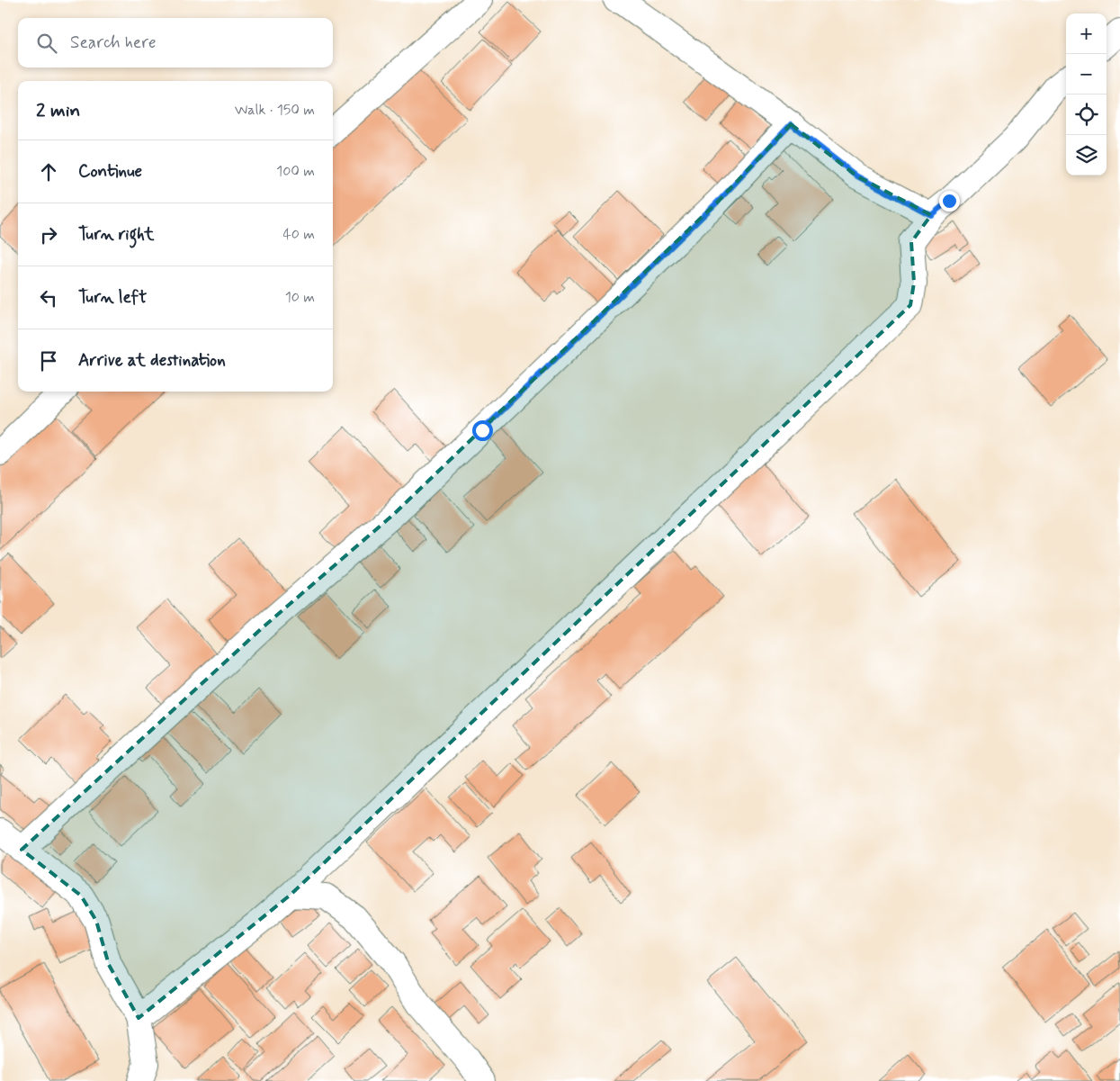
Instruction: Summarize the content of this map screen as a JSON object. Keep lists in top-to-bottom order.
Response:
{
  "page": {
    "map_buttons": ["+", "−"],
    "search": "Search here",
    "heading": ["2 min", "Walk · 150 m"],
    "list": [
      ["Continue", "100 m"],
      ["Turn right", "40 m"],
      ["Turn left", "10 m"],
      "Arrive at destination"
    ]
  }
}
